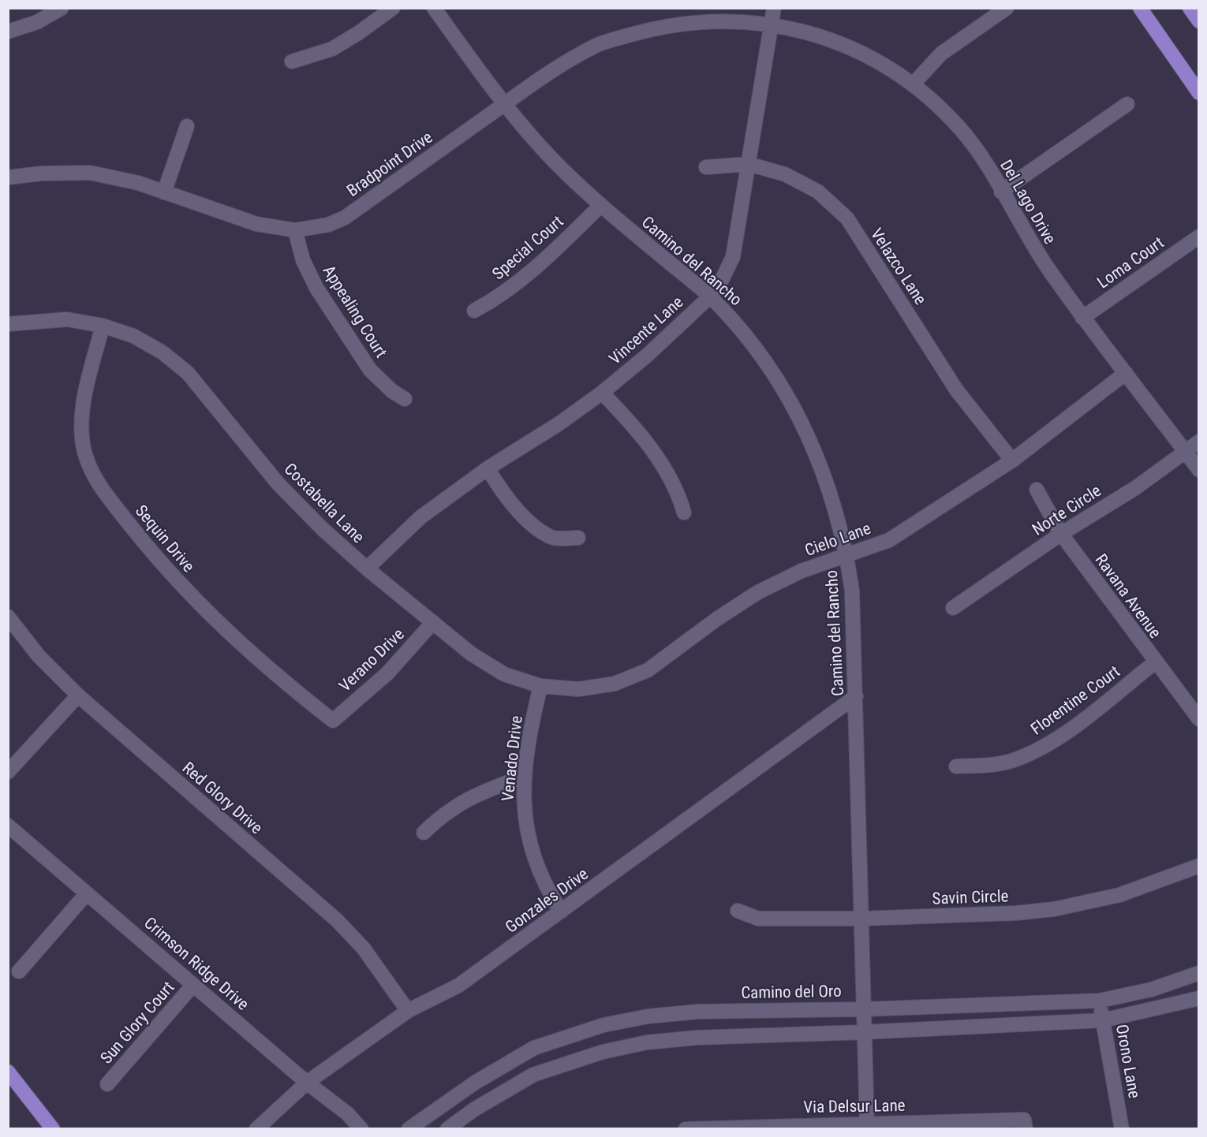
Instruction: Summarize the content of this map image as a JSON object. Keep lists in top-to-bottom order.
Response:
{
  "streets": {
    "street": [
      "Bradpoint Drive",
      "Del Lago Drive",
      "Special Court",
      "Camino del Rancho",
      "Loma Court",
      "Velazco Lane",
      "Appealing Court",
      "Vincente Lane",
      "Costabella Lane",
      "Norte Circle",
      "Sequin Drive",
      "Cielo Lane",
      "Ravana Avenue",
      "Verano Drive",
      "Florentine Court",
      "Venado Drive",
      "Red Glory Drive",
      "Savin Circle",
      "Gonzales Drive",
      "Crimson Ridge Drive",
      "Camino del Oro",
      "Sun Glory Court",
      "Orono Lane",
      "Via Delsur Lane"
    ]
  },
  "crossings": [
    ["Bradpoint Drive", "Del Lago Drive"],
    ["Bradpoint Drive", "Camino del Rancho"],
    ["Bradpoint Drive", "Appealing Court"],
    ["Bradpoint Drive", "Vincente Lane"],
    ["Del Lago Drive", "Loma Court"],
    ["Del Lago Drive", "Vincente Lane"],
    ["Del Lago Drive", "Norte Circle"],
    ["Del Lago Drive", "Cielo Lane"],
    ["Special Court", "Camino del Rancho"],
    ["Camino del Rancho", "Vincente Lane"],
    ["Camino del Rancho", "Cielo Lane"],
    ["Camino del Rancho", "Savin Circle"],
    ["Camino del Rancho", "Gonzales Drive"],
    ["Camino del Rancho", "Camino del Oro"],
    ["Camino del Rancho", "Via Delsur Lane"],
    ["Velazco Lane", "Vincente Lane"],
    ["Velazco Lane", "Cielo Lane"],
    ["Vincente Lane", "Costabella Lane"],
    ["Costabella Lane", "Sequin Drive"],
    ["Costabella Lane", "Cielo Lane"],
    ["Costabella Lane", "Verano Drive"],
    ["Costabella Lane", "Venado Drive"],
    ["Norte Circle", "Ravana Avenue"],
    ["Sequin Drive", "Verano Drive"],
    ["Cielo Lane", "Venado Drive"],
    ["Ravana Avenue", "Florentine Court"],
    ["Venado Drive", "Gonzales Drive"],
    ["Red Glory Drive", "Gonzales Drive"],
    ["Gonzales Drive", "Crimson Ridge Drive"],
    ["Crimson Ridge Drive", "Sun Glory Court"],
    ["Camino del Oro", "Orono Lane"]
  ]
}
